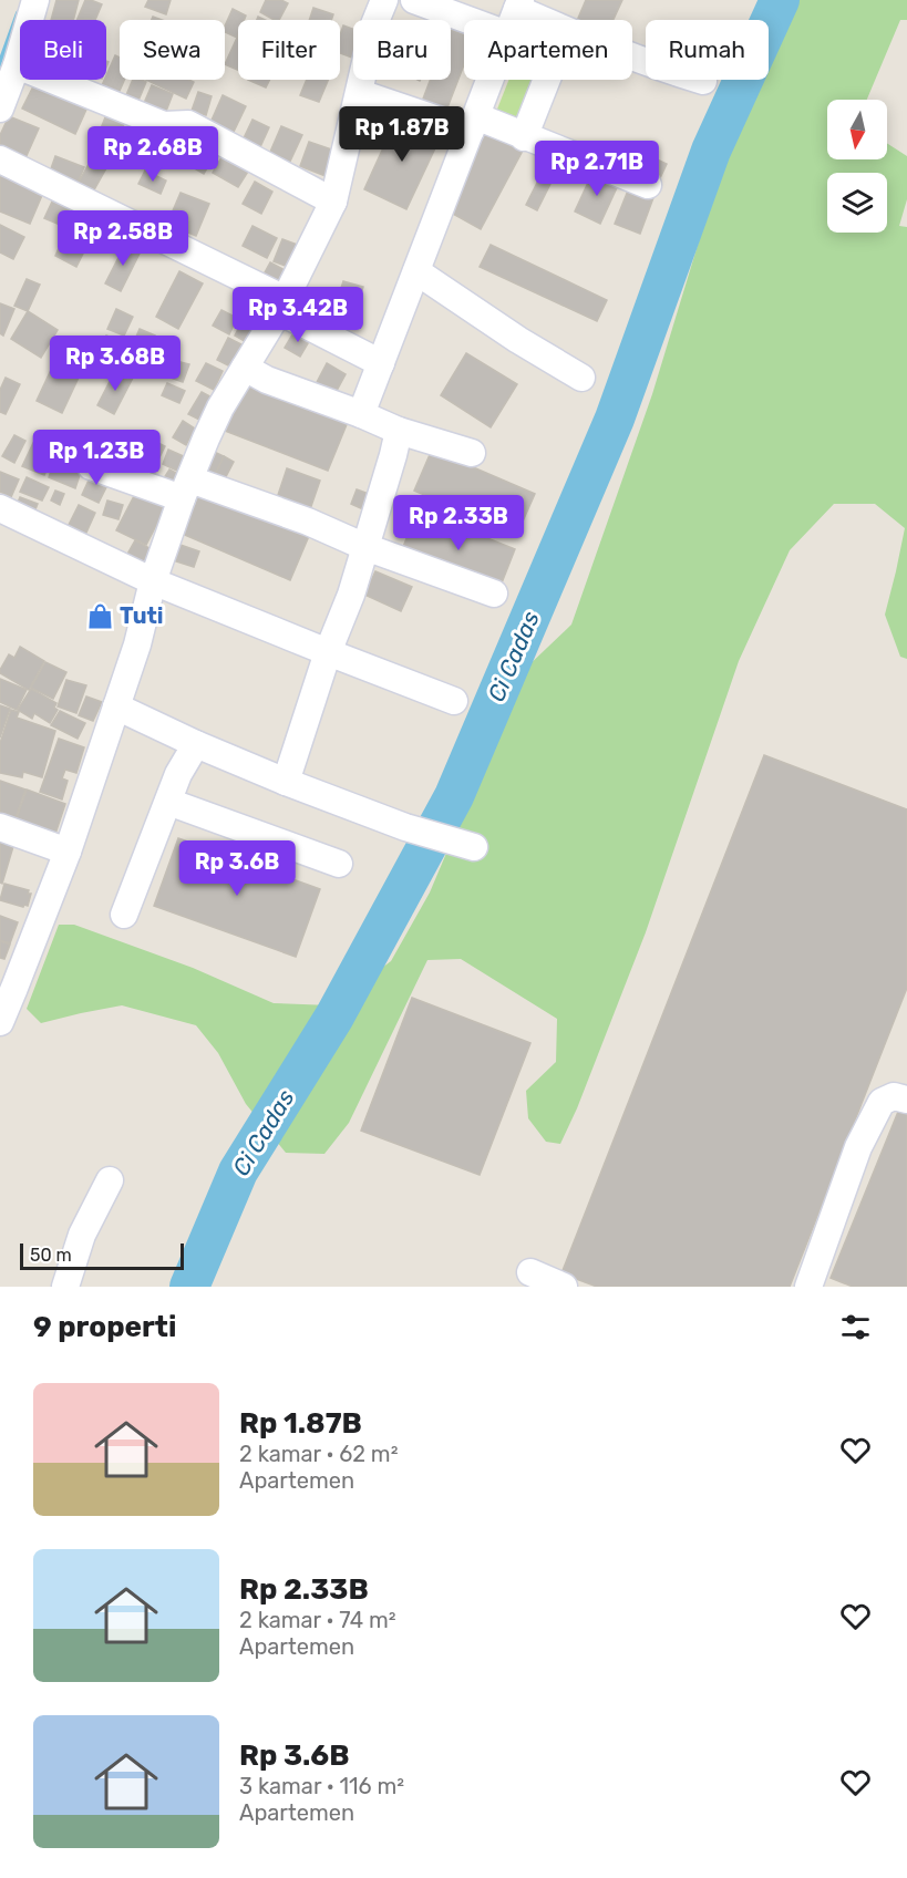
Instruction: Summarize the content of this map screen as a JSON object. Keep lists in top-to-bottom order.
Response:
{
  "water": ["Ci Cadas"],
  "places": {
    "shop": ["Tuti"]
  },
  "scale_bar": "50 m",
  "north": "bottom",
  "page": {
    "chip": [
      "Beli",
      "Sewa",
      "Filter",
      "Baru",
      "Apartemen",
      "Rumah"
    ],
    "price": [
      "Rp 1.87B",
      "Rp 2.68B",
      "Rp 2.71B",
      "Rp 2.58B",
      "Rp 3.42B",
      "Rp 3.68B",
      "Rp 1.23B",
      "Rp 2.33B",
      "Rp 3.6B"
    ],
    "scale": "50 m",
    "heading": "9 properti",
    "list": [
      {
        "name": "Rp 1.87B",
        "note": "2 kamar · 62 m² · Apartemen"
      },
      {
        "name": "Rp 2.33B",
        "note": "2 kamar · 74 m² · Apartemen"
      },
      {
        "name": "Rp 3.6B",
        "note": "3 kamar · 116 m² · Apartemen"
      }
    ]
  }
}
